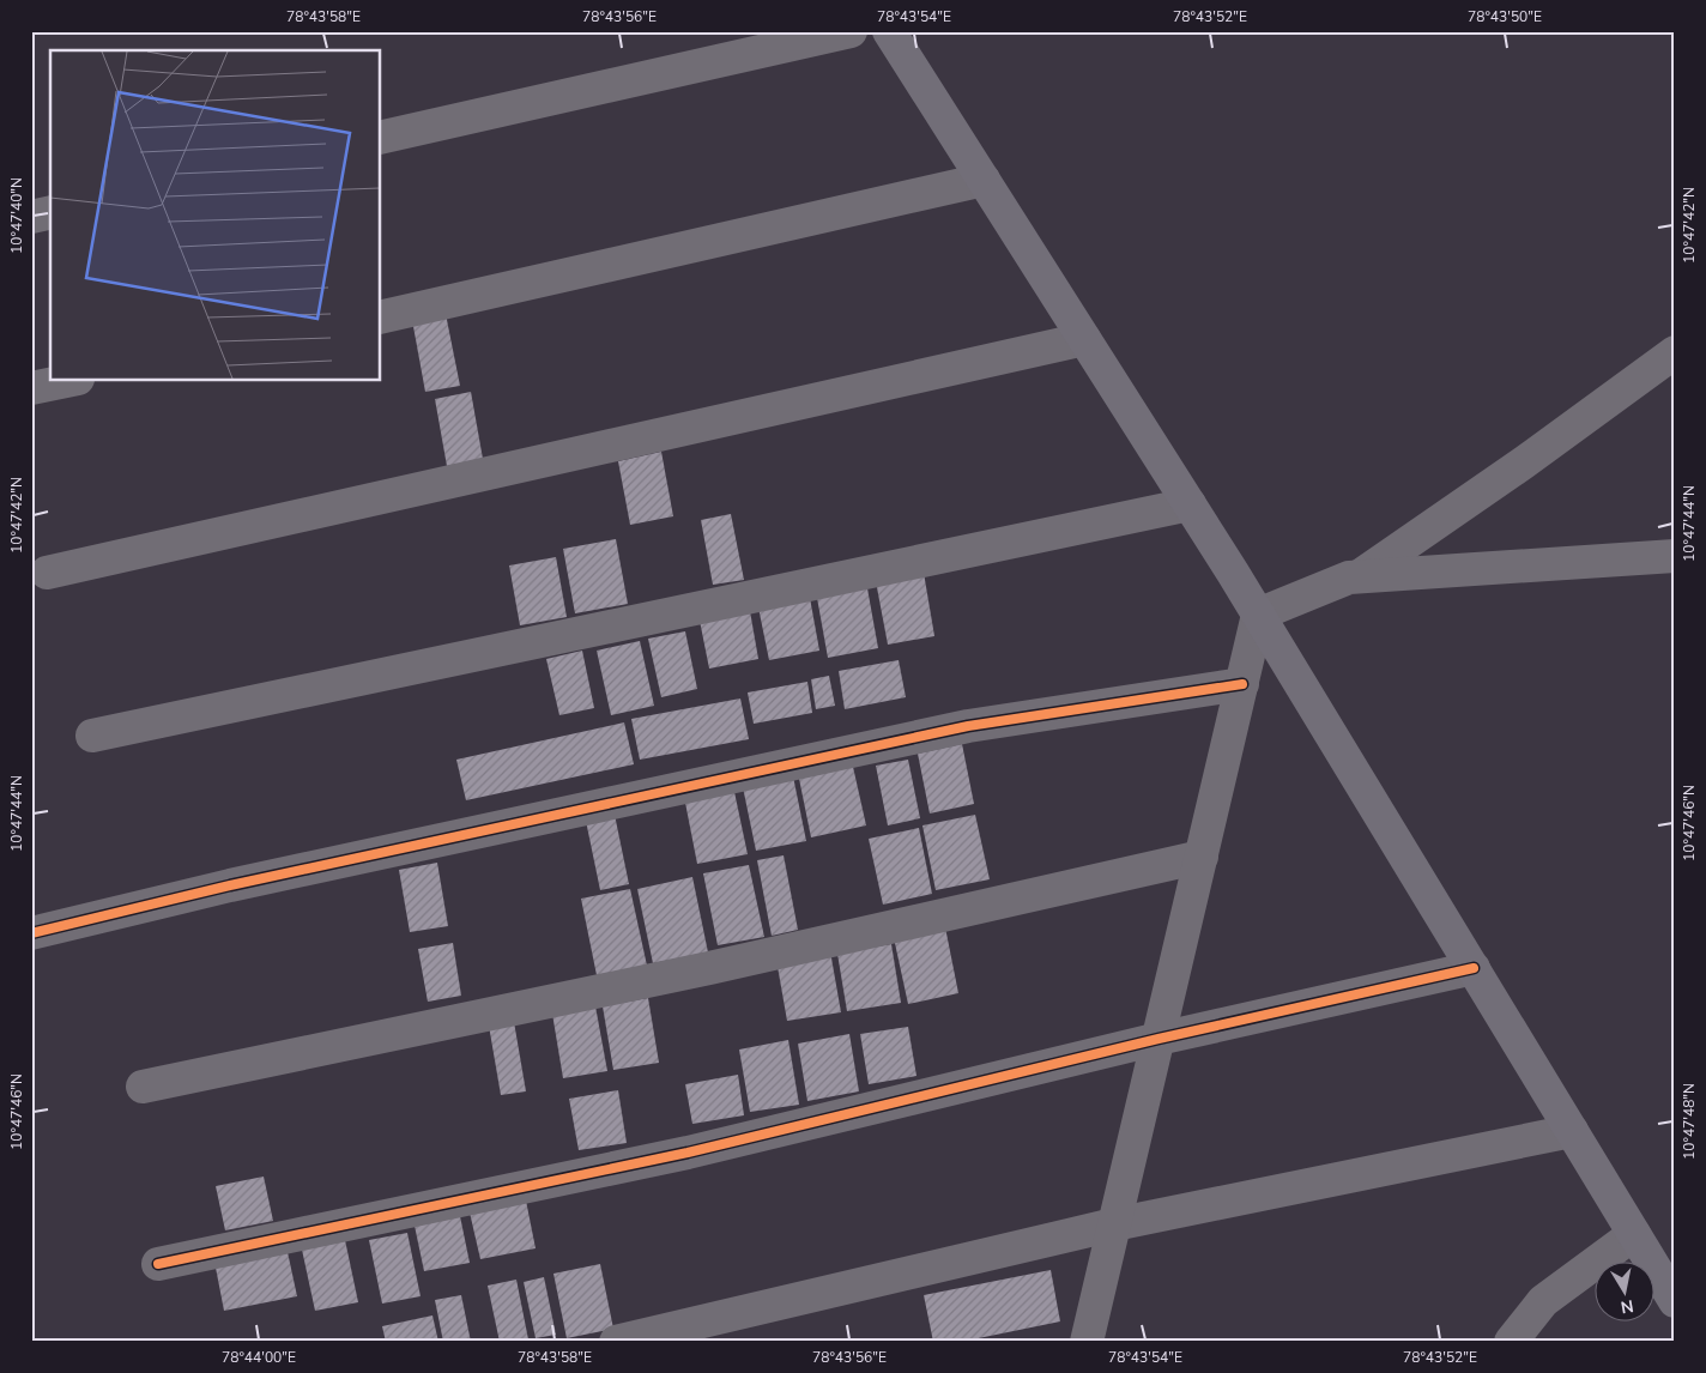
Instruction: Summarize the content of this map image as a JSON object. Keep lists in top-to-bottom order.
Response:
{
  "north": "bottom",
  "coordinates": [
    "78°43'58\"E",
    "78°43'56\"E",
    "78°43'54\"E",
    "78°43'52\"E",
    "78°43'50\"E",
    "10°47'40\"N",
    "10°47'42\"N",
    "10°47'44\"N",
    "10°47'46\"N",
    "10°47'48\"N",
    "78°44'00\"E"
  ]
}
